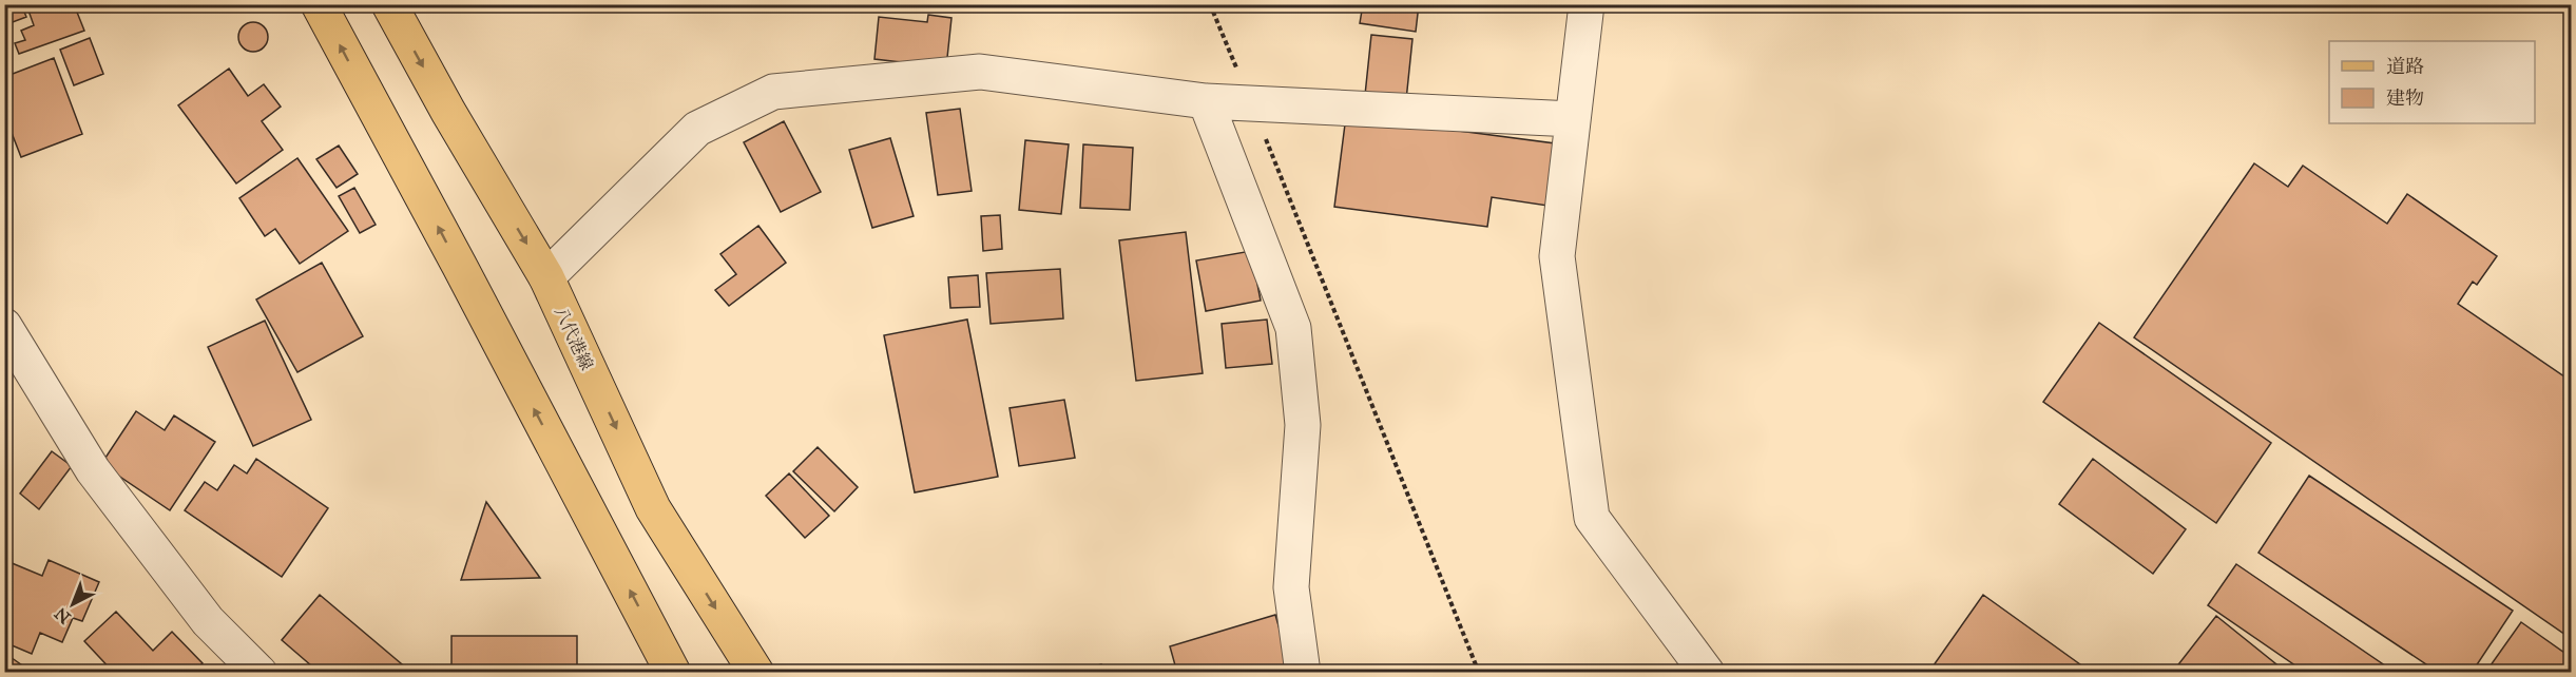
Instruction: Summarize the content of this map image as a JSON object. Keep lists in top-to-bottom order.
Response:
{
  "streets": {
    "main road": ["八代港線"]
  },
  "legend": ["道路", "建物"],
  "north": "bottom left"
}
